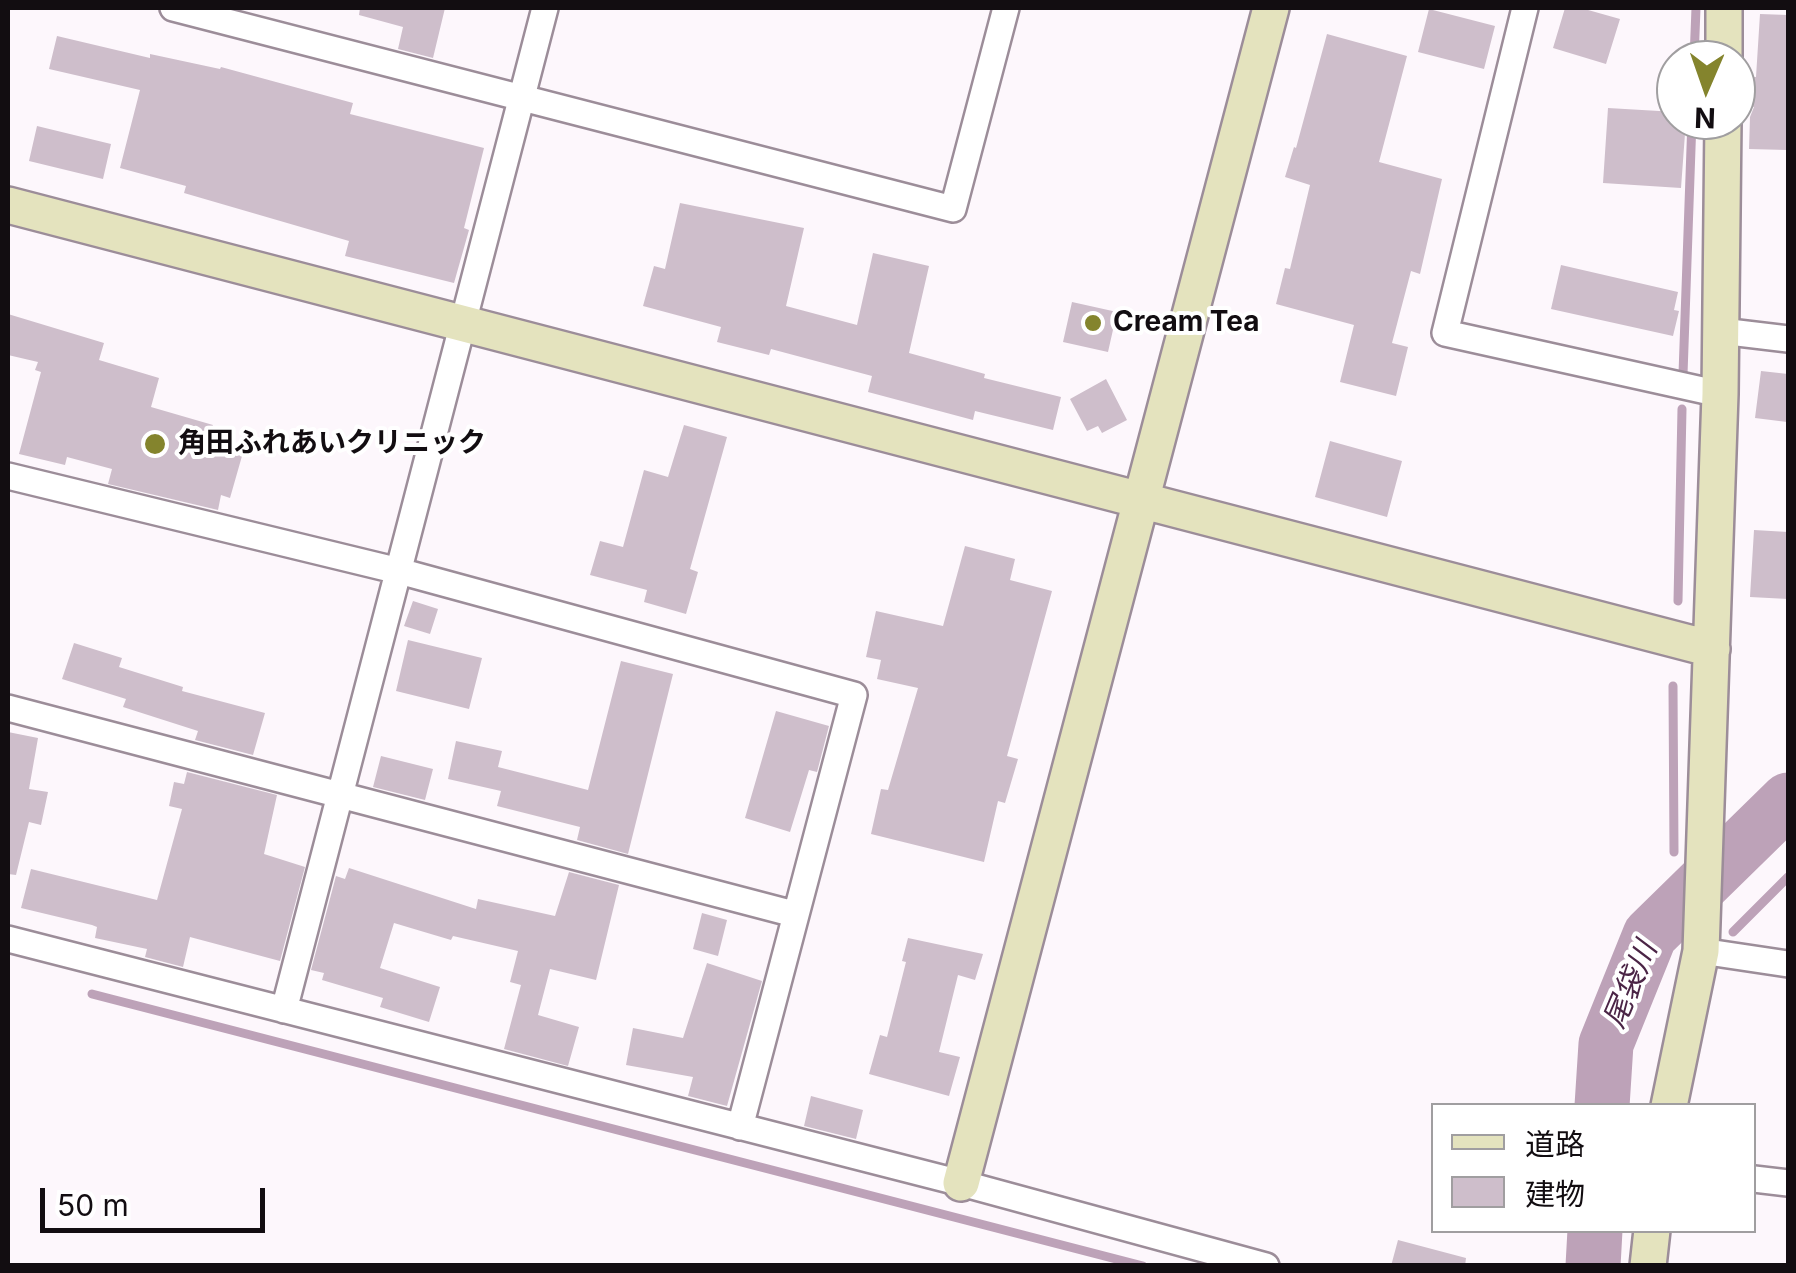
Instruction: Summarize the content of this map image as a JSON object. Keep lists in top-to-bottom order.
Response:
{
  "water": ["尾袋川"],
  "places": ["Cream Tea", "角田ふれあいクリニック"],
  "legend": ["道路", "建物"],
  "scale_bar": "50 m",
  "north": "bottom"
}
